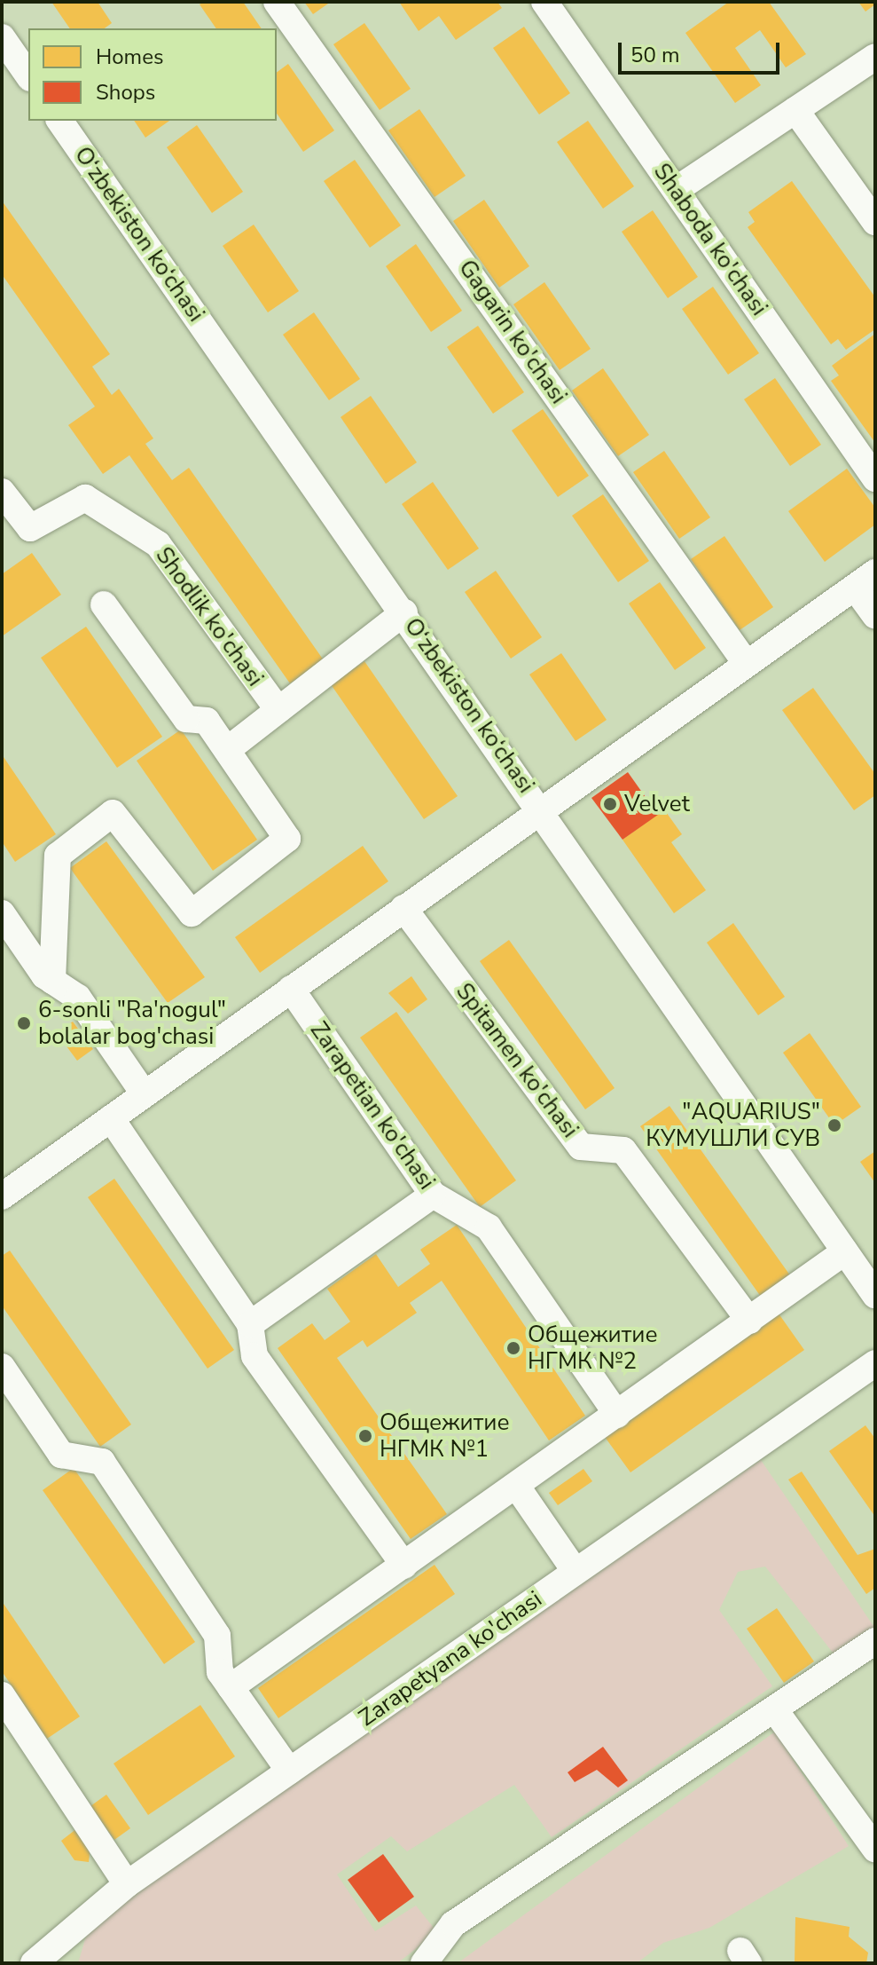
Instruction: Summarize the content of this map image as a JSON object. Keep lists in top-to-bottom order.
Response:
{
  "streets": {
    "street": [
      "O‘zbekiston ko‘chasi",
      "Shaboda ko'chasi",
      "Gagarin ko'chasi",
      "Shodlik ko'chasi",
      "Spitamen ko'chasi",
      "Zarapetian ko'chasi",
      "Zarapetyana ko'chasi"
    ]
  },
  "places": [
    "Velvet",
    "6-sonli \"Ra'nogul\" bolalar bog'chasi",
    "\"AQUARIUS\" КУМУШЛИ СУВ",
    "Общежитие НГМК №2",
    "Общежитие НГМК №1"
  ],
  "legend": ["Homes", "Shops"],
  "scale_bar": "50 m"
}
